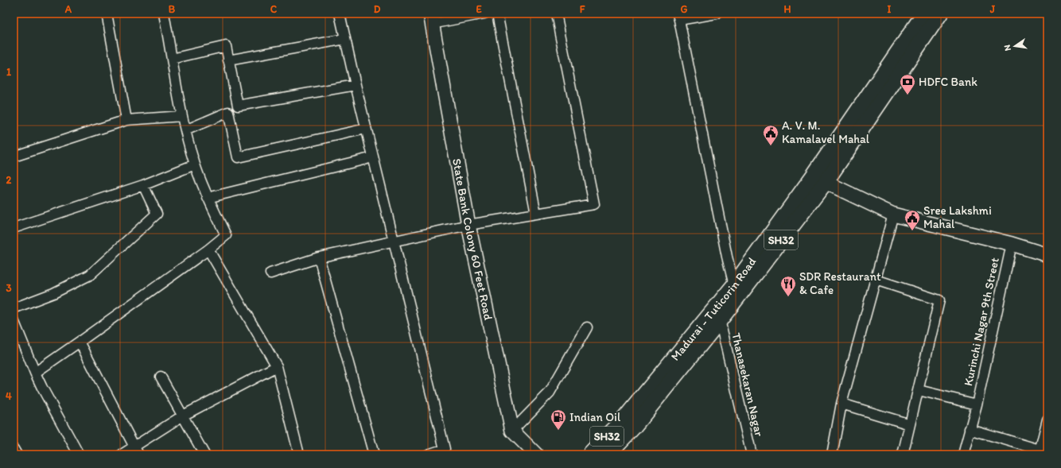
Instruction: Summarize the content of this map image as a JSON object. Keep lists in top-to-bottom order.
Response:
{
  "streets": {
    "main road": ["SH32", "Madurai - Tuticorin Road"],
    "street": ["State Bank Colony 60 Feet Road", "Kurinchi Nagar 9th Street", "Thanasekaran Nagar"]
  },
  "crossings": [
    ["Madurai - Tuticorin Road", "Thanasekaran Nagar"]
  ],
  "places": {
    "bank": ["HDFC Bank"],
    "public building": ["A. V. M. Kamalavel Mahal", "Sree Lakshmi Mahal"],
    "restaurant": ["SDR Restaurant & Cafe"],
    "fuel station": ["Indian Oil"]
  },
  "north": "left",
  "grid": {
    "columns": [
      "A",
      "B",
      "C",
      "D",
      "E",
      "F",
      "G",
      "H",
      "I",
      "J"
    ],
    "rows": [
      "1",
      "2",
      "3",
      "4"
    ]
  }
}
